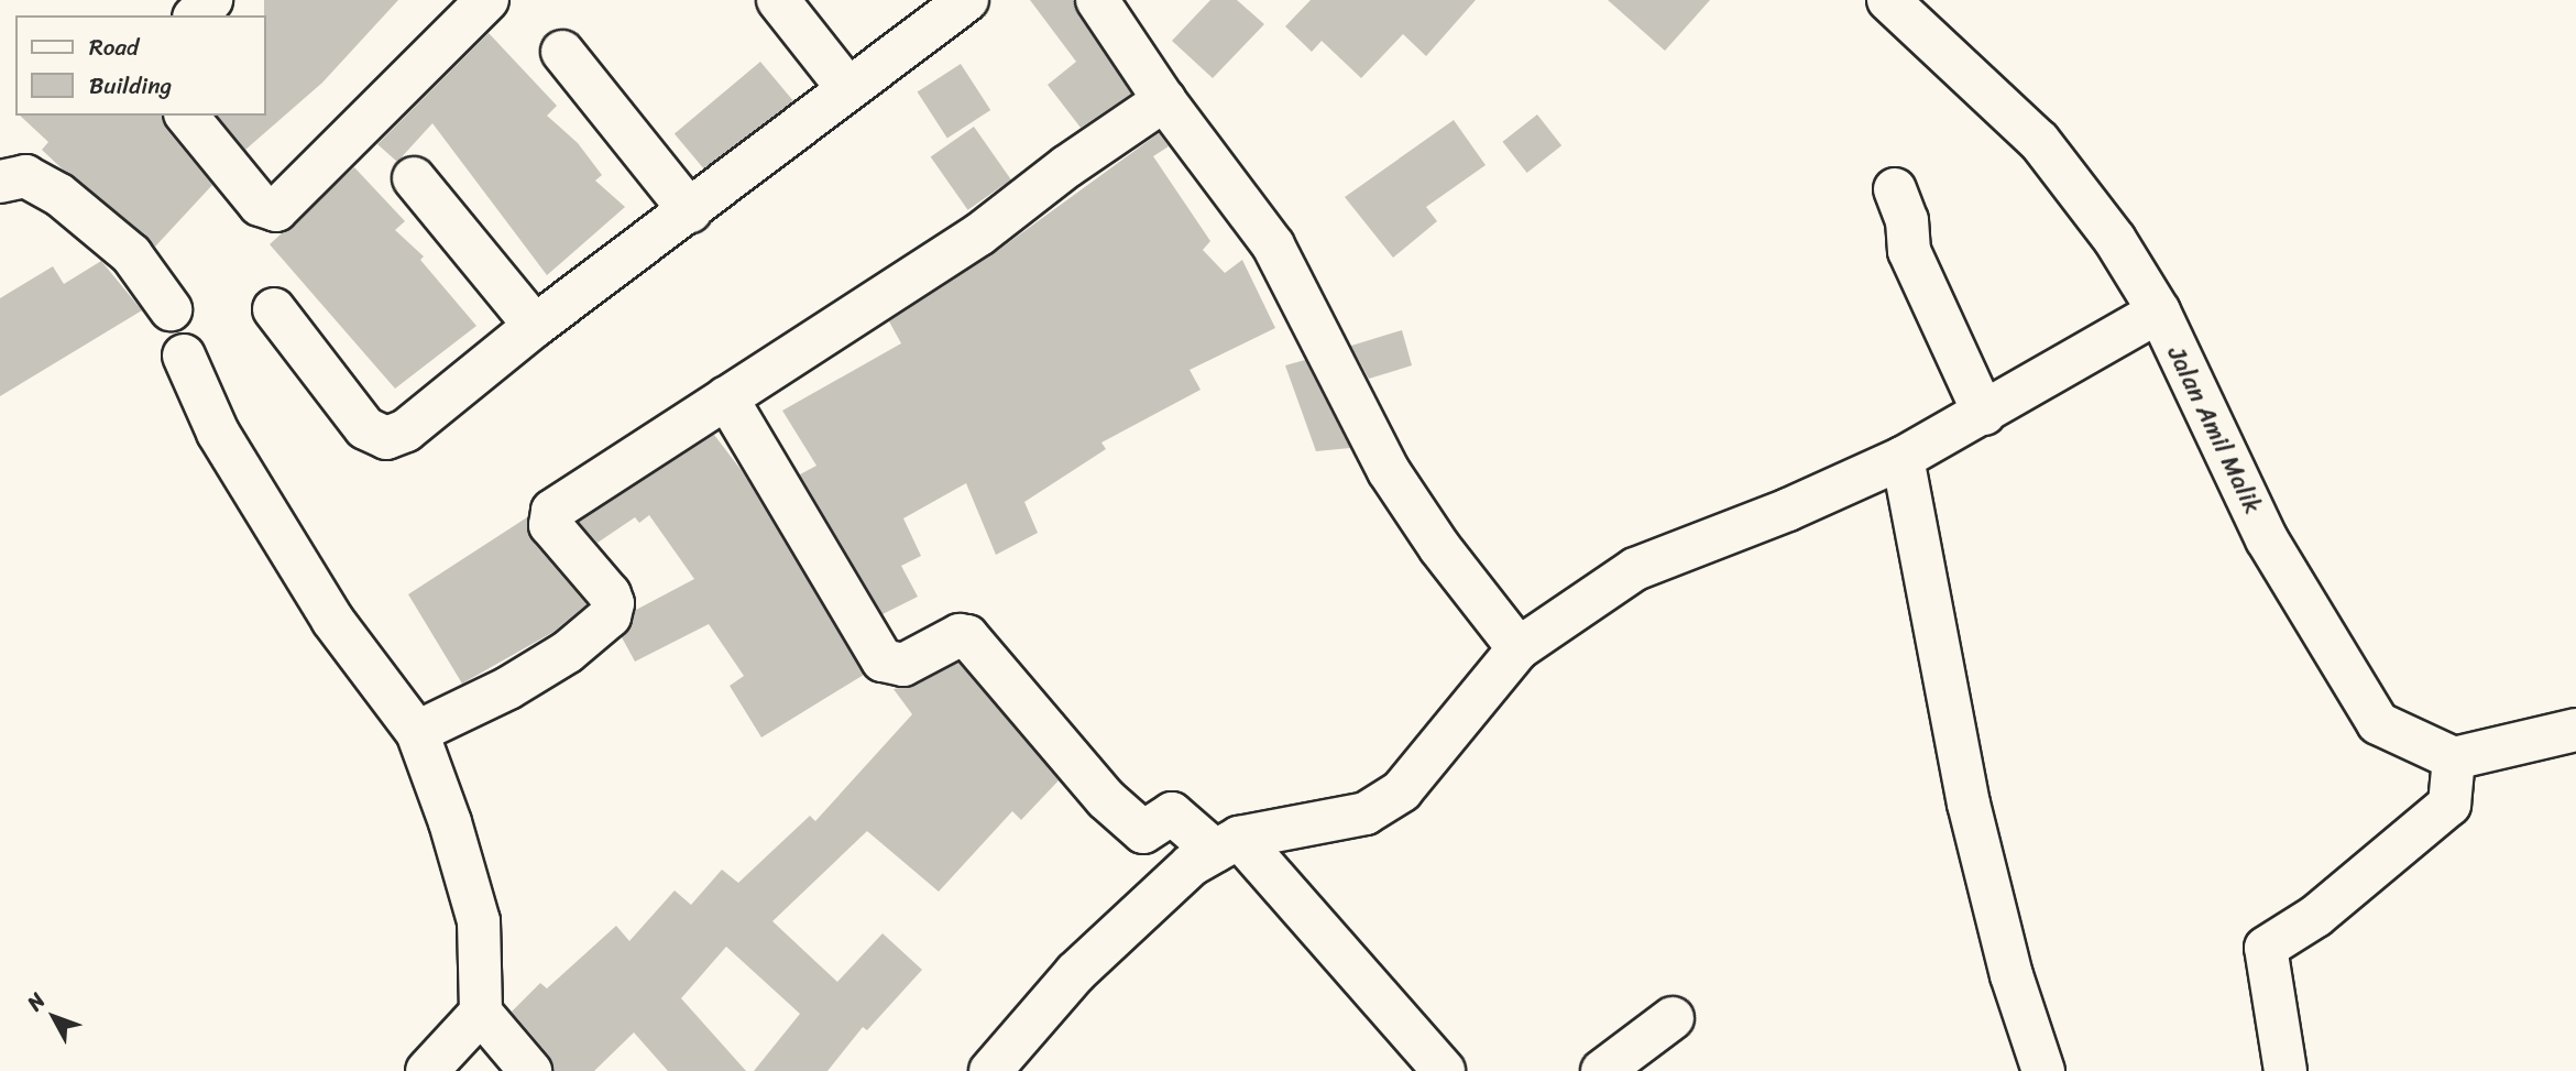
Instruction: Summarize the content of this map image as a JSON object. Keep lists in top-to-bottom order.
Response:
{
  "streets": {
    "street": ["Jalan Amil Malik"]
  },
  "legend": ["Road", "Building"],
  "north": "top left"
}
